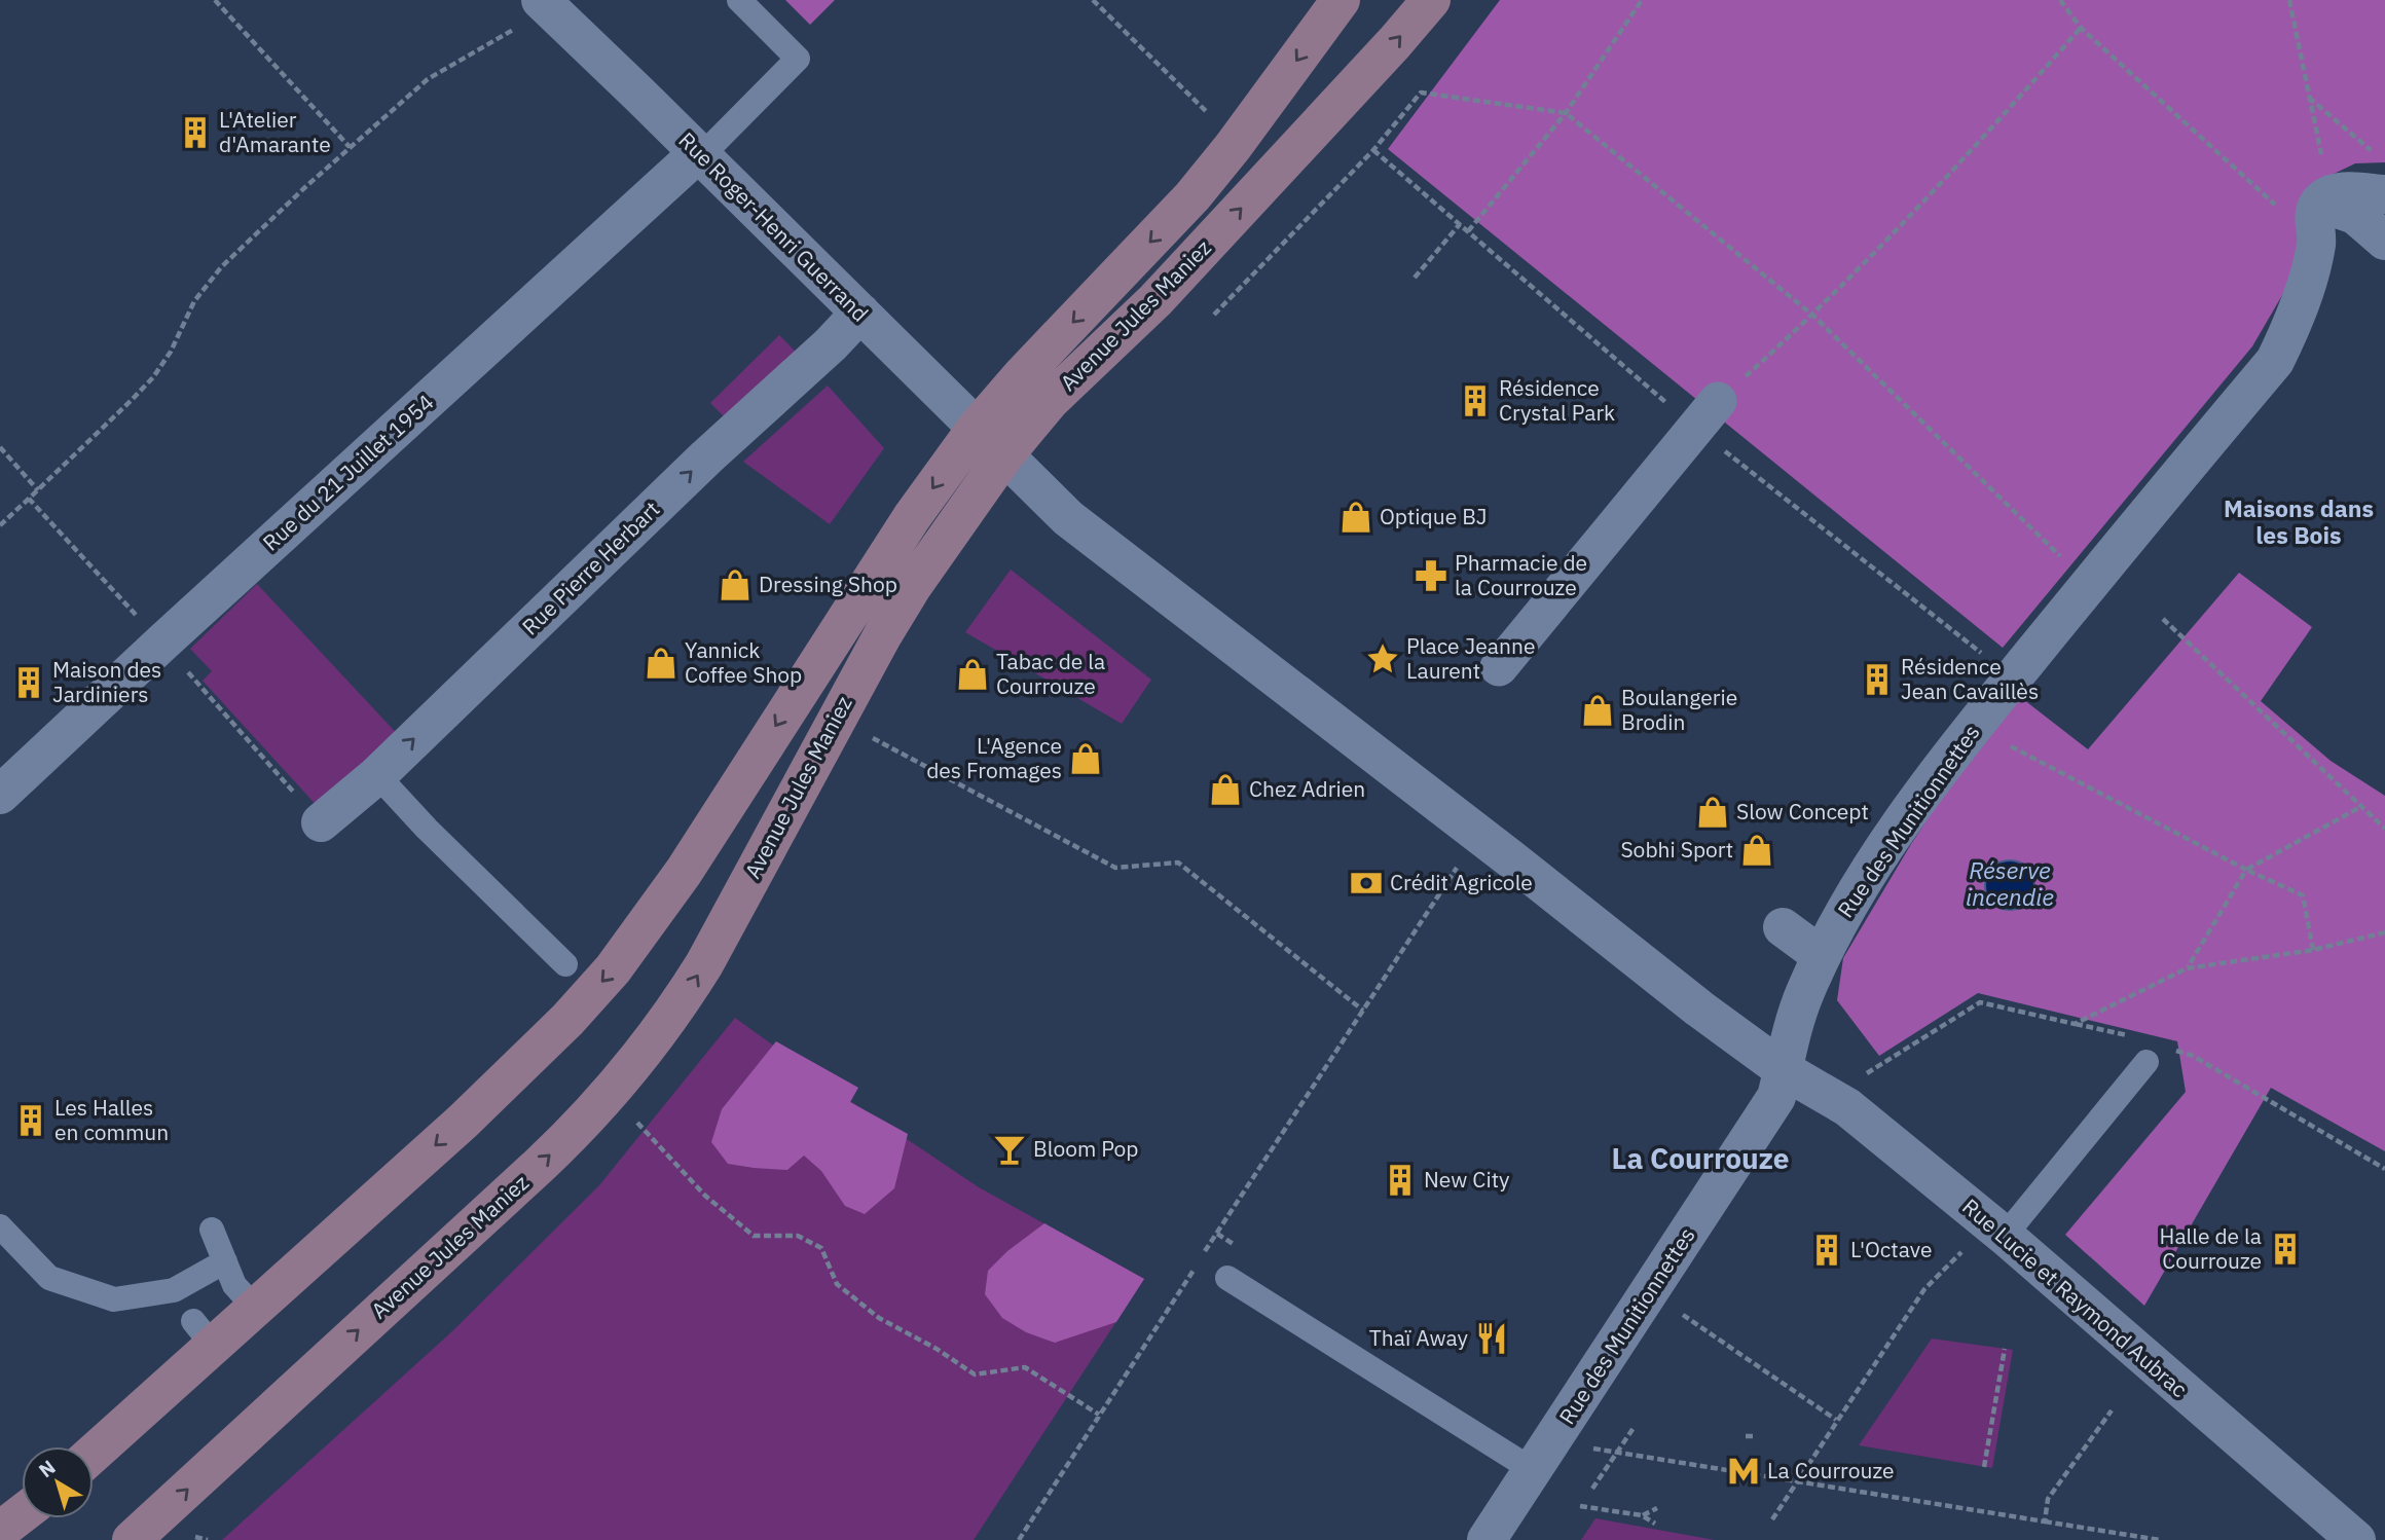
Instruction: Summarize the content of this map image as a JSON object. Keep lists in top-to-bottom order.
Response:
{
  "streets": {
    "main road": ["Avenue Jules Maniez"],
    "street": [
      "Rue Roger-Henri Guerrand",
      "Rue du 21 Juillet 1954",
      "Rue Pierre Herbart",
      "Rue des Munitionnettes",
      "Rue Lucie et Raymond Aubrac"
    ]
  },
  "crossings": [
    ["Rue Roger-Henri Guerrand", "Avenue Jules Maniez"],
    ["Rue Roger-Henri Guerrand", "Rue du 21 Juillet 1954"],
    ["Rue Roger-Henri Guerrand", "Rue Pierre Herbart"],
    ["Rue des Munitionnettes", "Rue Lucie et Raymond Aubrac"]
  ],
  "one_way": ["Rue Pierre Herbart"],
  "districts": ["Maisons dans les Bois", "La Courrouze"],
  "water": ["Réserve incendie"],
  "places": {
    "building": [
      "L'Atelier d'Amarante",
      "Résidence Crystal Park",
      "Résidence Jean Cavaillès",
      "Maison des Jardiniers",
      "Les Halles en commun",
      "New City",
      "Halle de la Courrouze",
      "L'Octave"
    ],
    "shop": [
      "Optique BJ",
      "Dressing Shop",
      "Yannick Coffee Shop",
      "Tabac de la Courrouze",
      "Boulangerie Brodin",
      "L'Agence des Fromages",
      "Chez Adrien",
      "Slow Concept",
      "Sobhi Sport"
    ],
    "pharmacy": ["Pharmacie de la Courrouze"],
    "place": ["Place Jeanne Laurent"],
    "bank": ["Crédit Agricole"],
    "bar": ["Bloom Pop"],
    "restaurant": ["Thaï Away"],
    "metro station": ["La Courrouze"]
  },
  "north": "top left"
}
